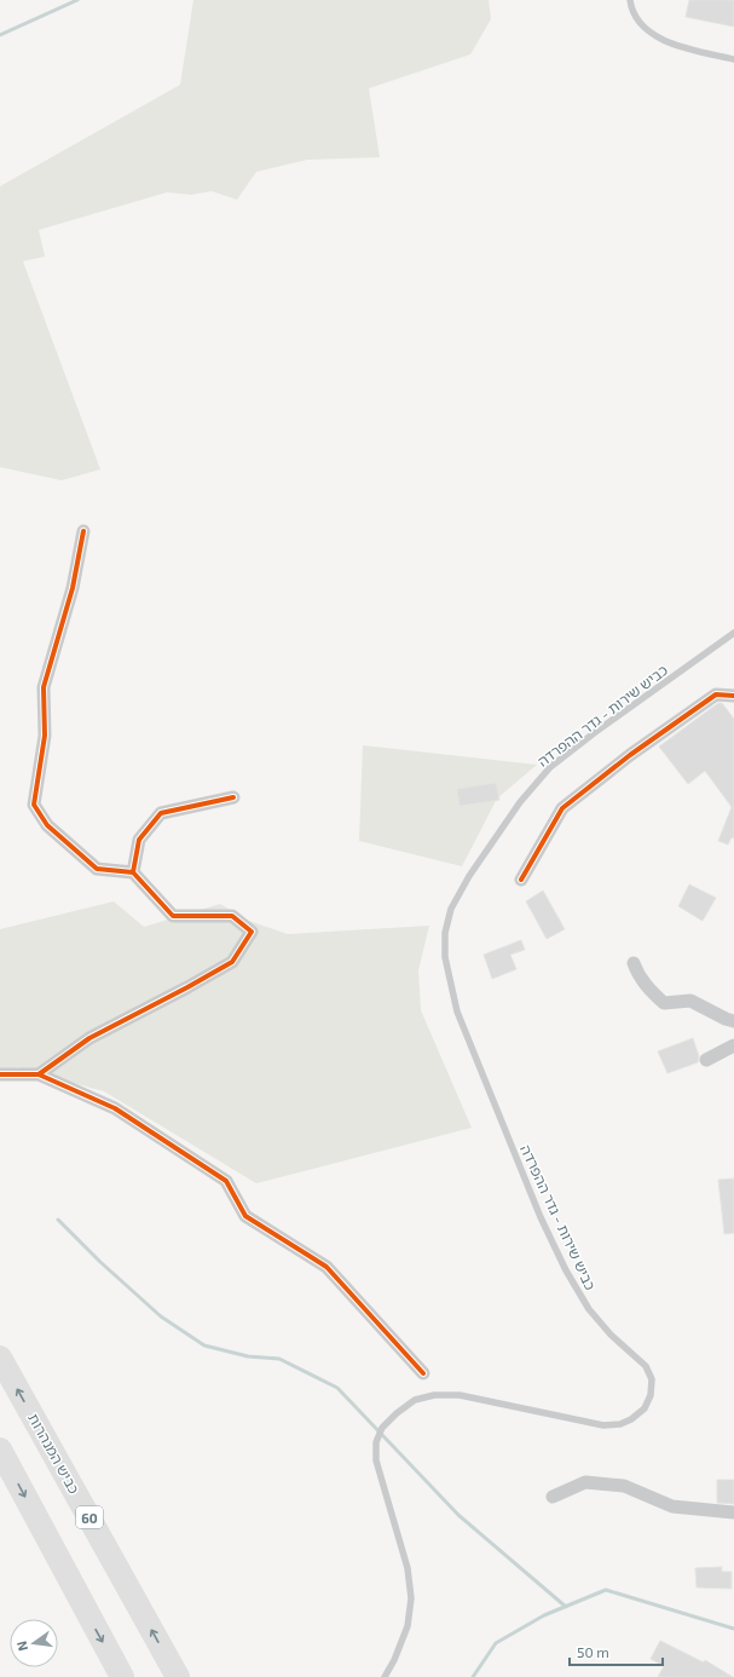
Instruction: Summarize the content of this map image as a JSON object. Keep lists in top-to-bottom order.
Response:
{
  "streets": {
    "highway": ["כביש המנהרות", "60"],
    "lane": ["כביש שירות - גדר ההפרדה"]
  },
  "scale_bar": "50 m",
  "north": "left"
}
